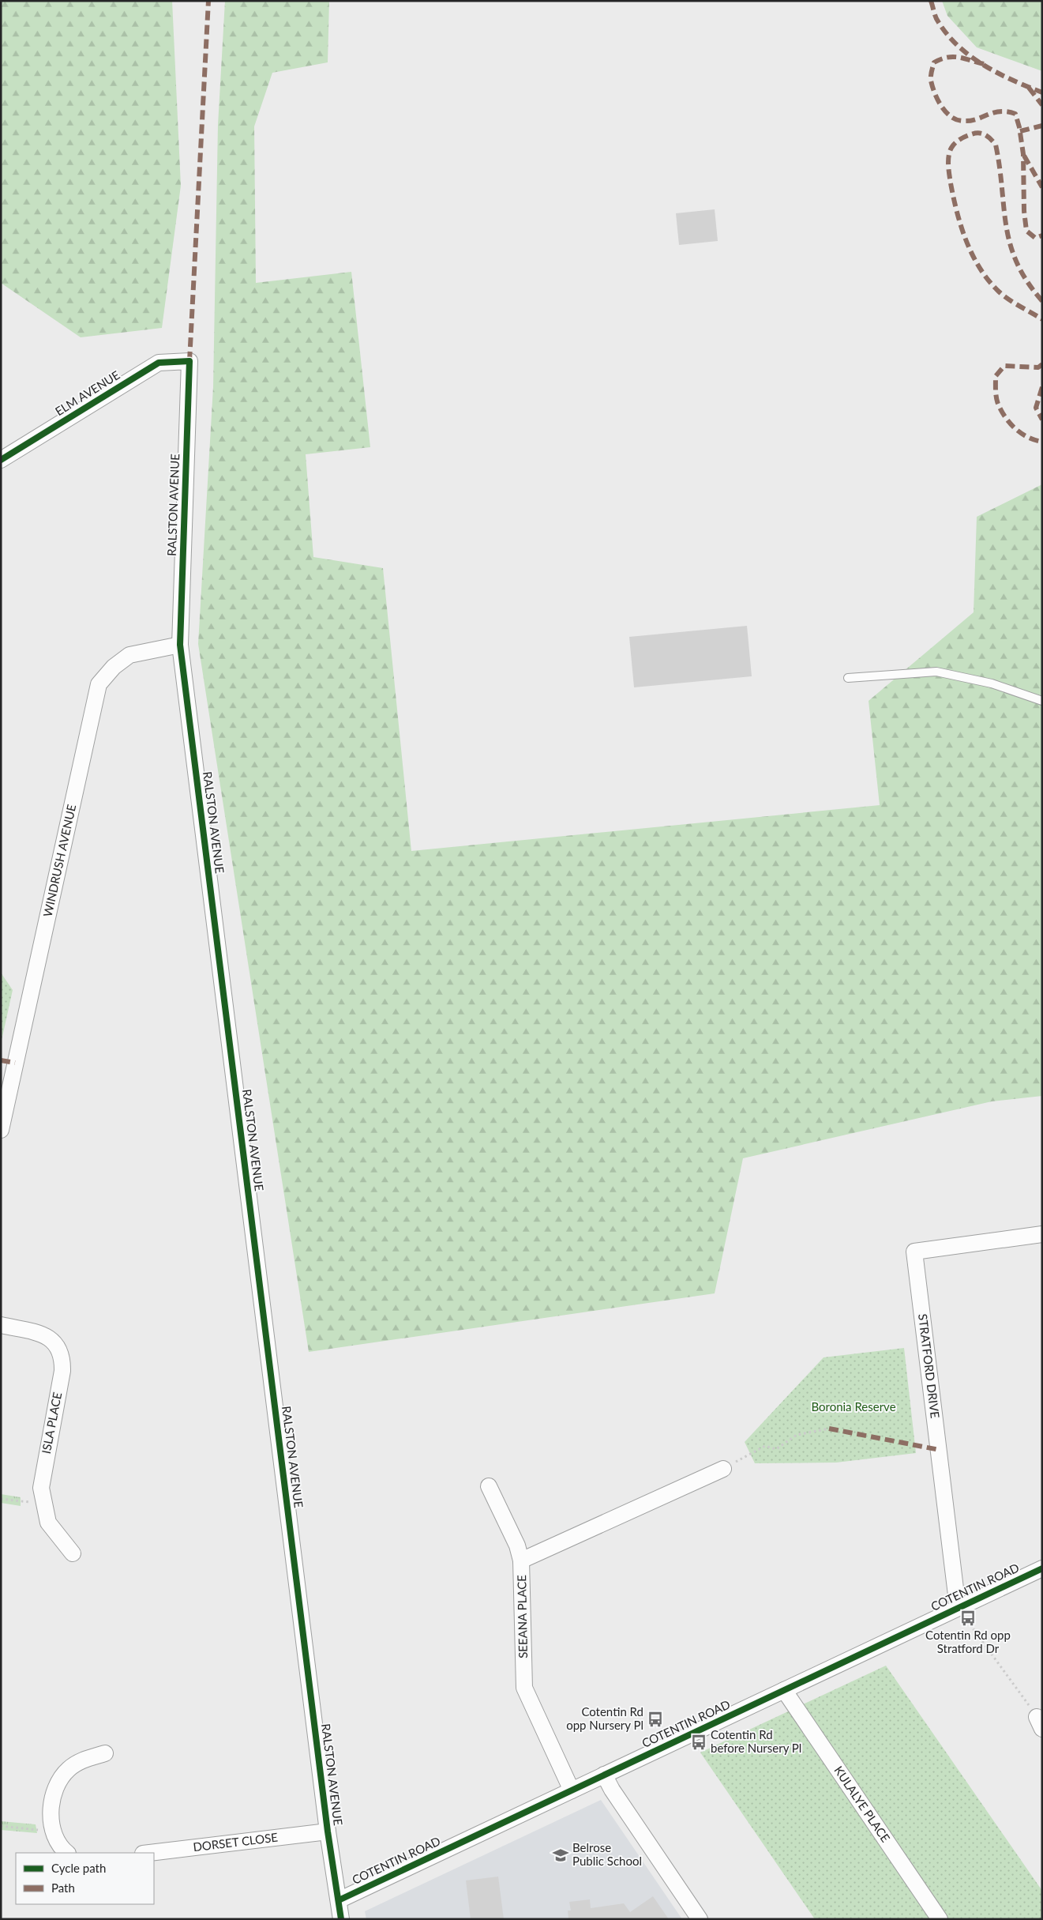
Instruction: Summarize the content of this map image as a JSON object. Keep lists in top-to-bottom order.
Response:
{
  "streets": {
    "street": [
      "ELM AVENUE",
      "RALSTON AVENUE",
      "WINDRUSH AVENUE",
      "STRATFORD DRIVE",
      "ISLA PLACE",
      "COTENTIN ROAD",
      "SEEANA PLACE",
      "KULALYE PLACE",
      "DORSET CLOSE"
    ]
  },
  "crossings": [
    ["ELM AVENUE", "RALSTON AVENUE"],
    ["RALSTON AVENUE", "WINDRUSH AVENUE"],
    ["RALSTON AVENUE", "COTENTIN ROAD"],
    ["RALSTON AVENUE", "DORSET CLOSE"],
    ["STRATFORD DRIVE", "COTENTIN ROAD"],
    ["COTENTIN ROAD", "SEEANA PLACE"],
    ["COTENTIN ROAD", "KULALYE PLACE"]
  ],
  "parks": ["Boronia Reserve"],
  "places": {
    "bus stop": ["Cotentin Rd opp Stratford Dr", "Cotentin Rd opp Nursery Pl", "Cotentin Rd before Nursery Pl"],
    "school or university": ["Belrose Public School"]
  },
  "legend": ["Cycle path", "Path"]
}
